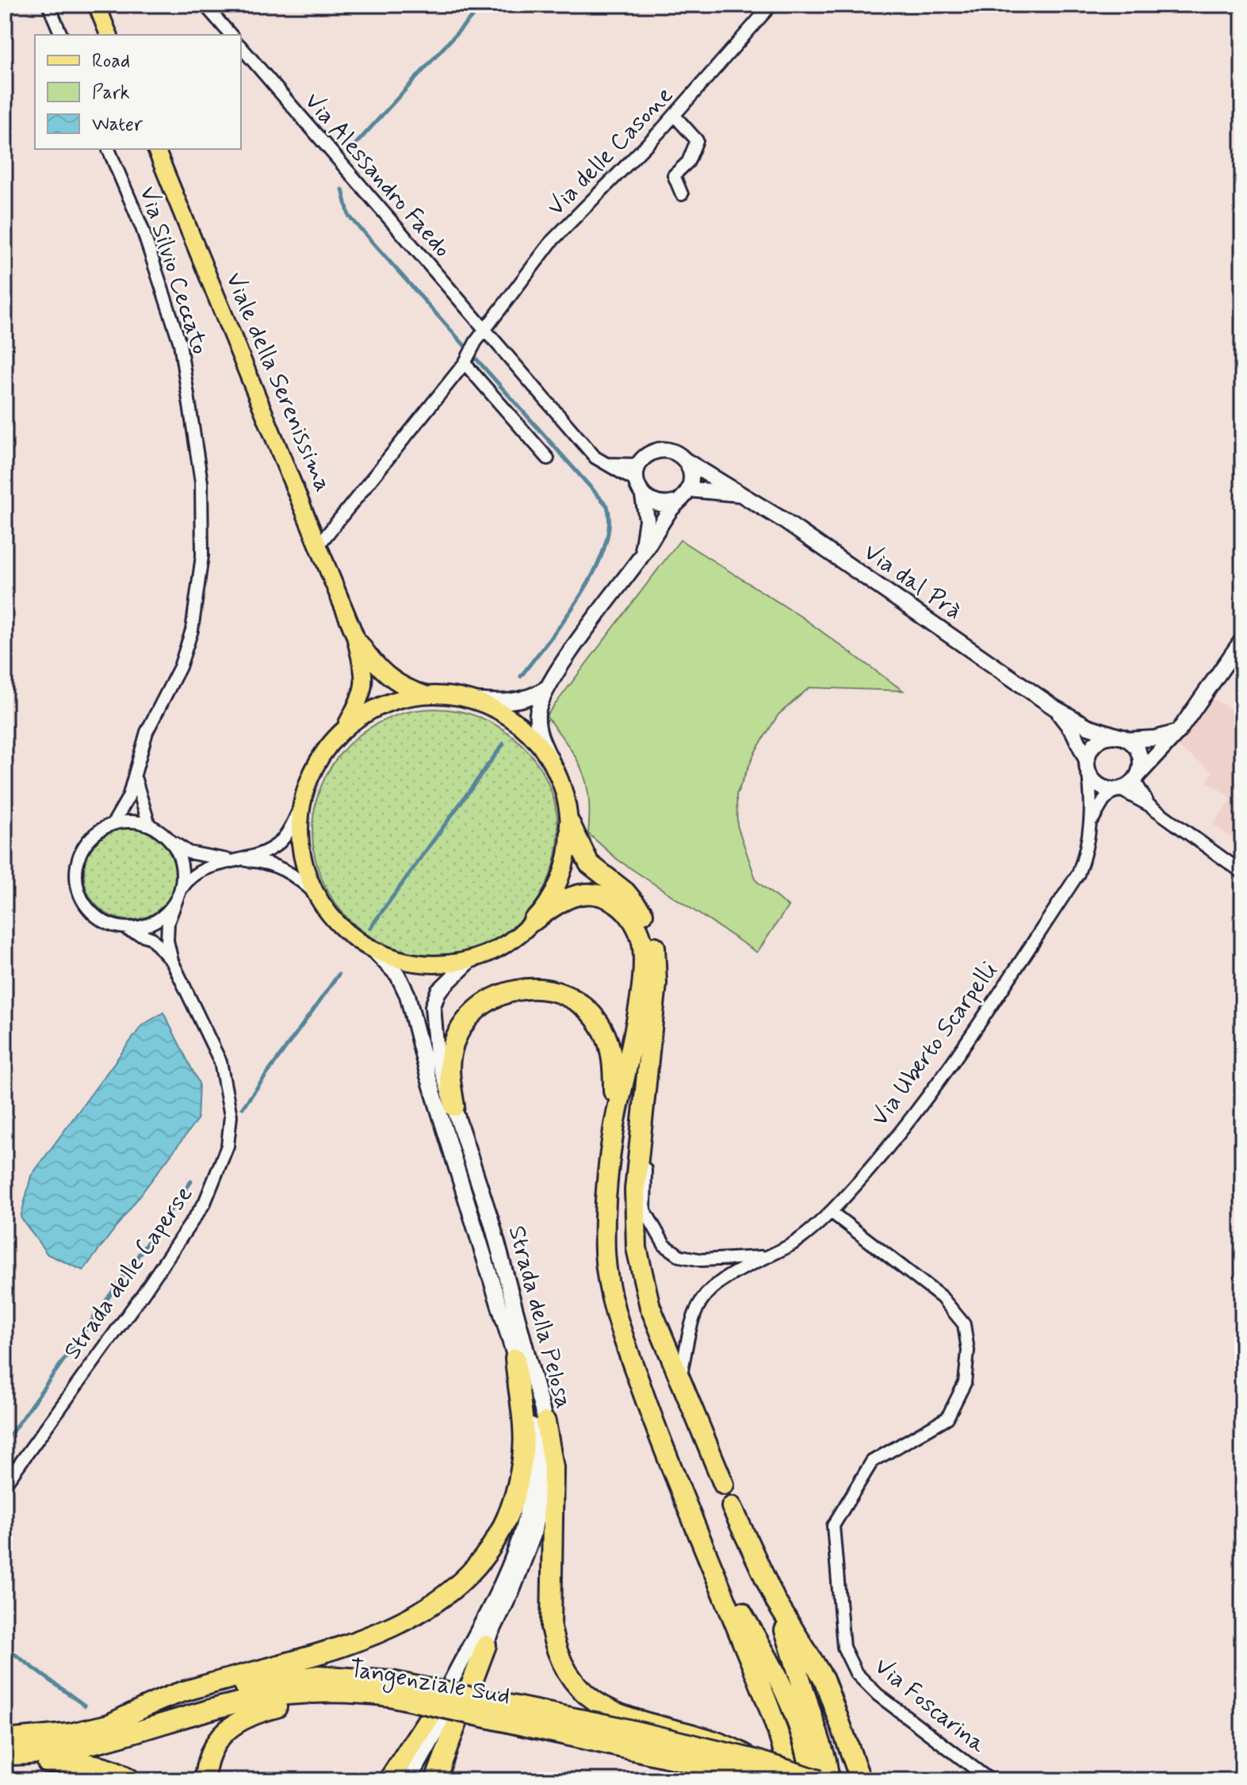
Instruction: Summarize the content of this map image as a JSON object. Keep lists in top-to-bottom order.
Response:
{
  "streets": {
    "highway": ["Tangenziale Sud"],
    "main road": ["Viale della Serenissima"],
    "street": [
      "Via delle Casone",
      "Via Alessandro Faedo",
      "Via Silvio Ceccato",
      "Via dal Prà",
      "Via Uberto Scarpelli",
      "Strada delle Caperse",
      "Strada della Pelosa",
      "Via Foscarina"
    ]
  },
  "crossings": [
    ["Via delle Casone", "Via Alessandro Faedo"],
    ["Via delle Casone", "Viale della Serenissima"],
    ["Via Silvio Ceccato", "Strada delle Caperse"],
    ["Via dal Prà", "Via Uberto Scarpelli"],
    ["Via Uberto Scarpelli", "Via Foscarina"],
    ["Strada della Pelosa", "Tangenziale Sud"]
  ],
  "legend": ["Road", "Park", "Water"]
}
